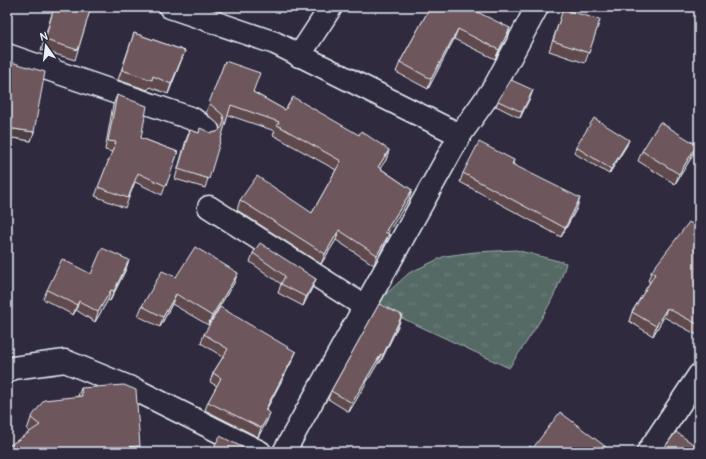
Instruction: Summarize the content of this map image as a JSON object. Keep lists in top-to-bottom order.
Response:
{
  "north": "top"
}
